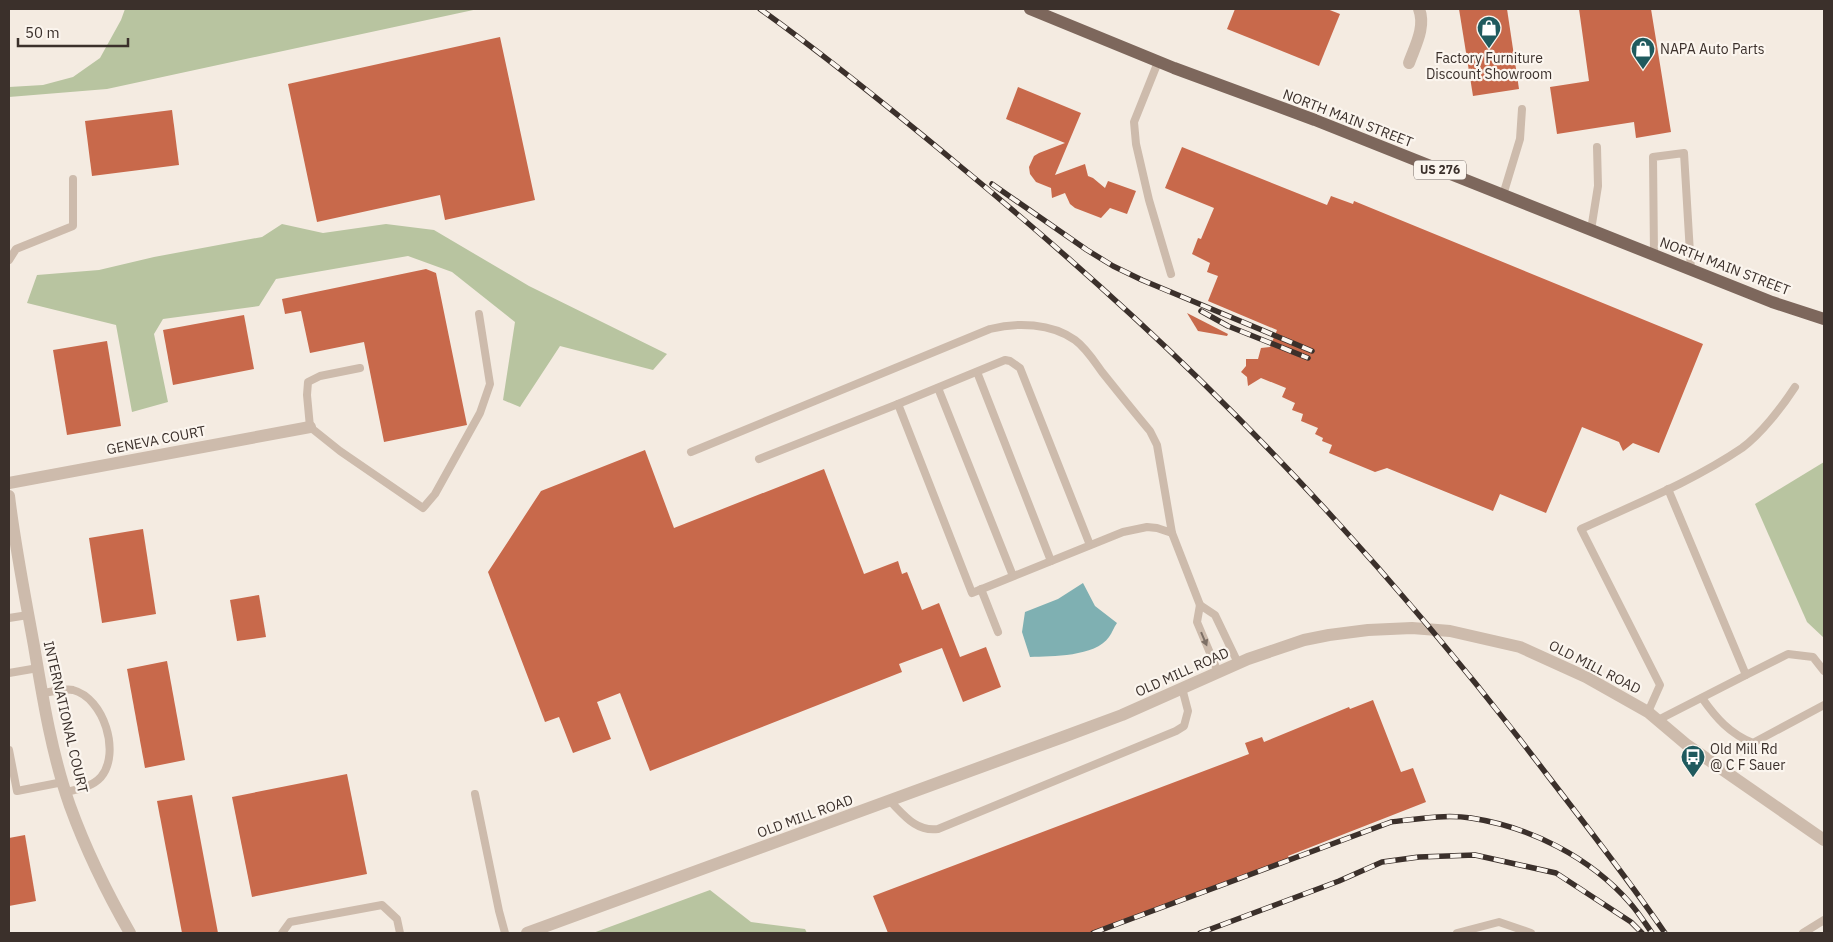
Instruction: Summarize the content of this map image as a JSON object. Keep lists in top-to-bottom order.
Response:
{
  "streets": {
    "main road": ["NORTH MAIN STREET", "US 276"],
    "street": ["GENEVA COURT", "OLD MILL ROAD", "INTERNATIONAL COURT"]
  },
  "places": {
    "shop": ["Factory Furniture Discount Showroom", "NAPA Auto Parts"],
    "bus stop": ["Old Mill Rd @ C F Sauer"]
  },
  "scale_bar": "50 m"
}
